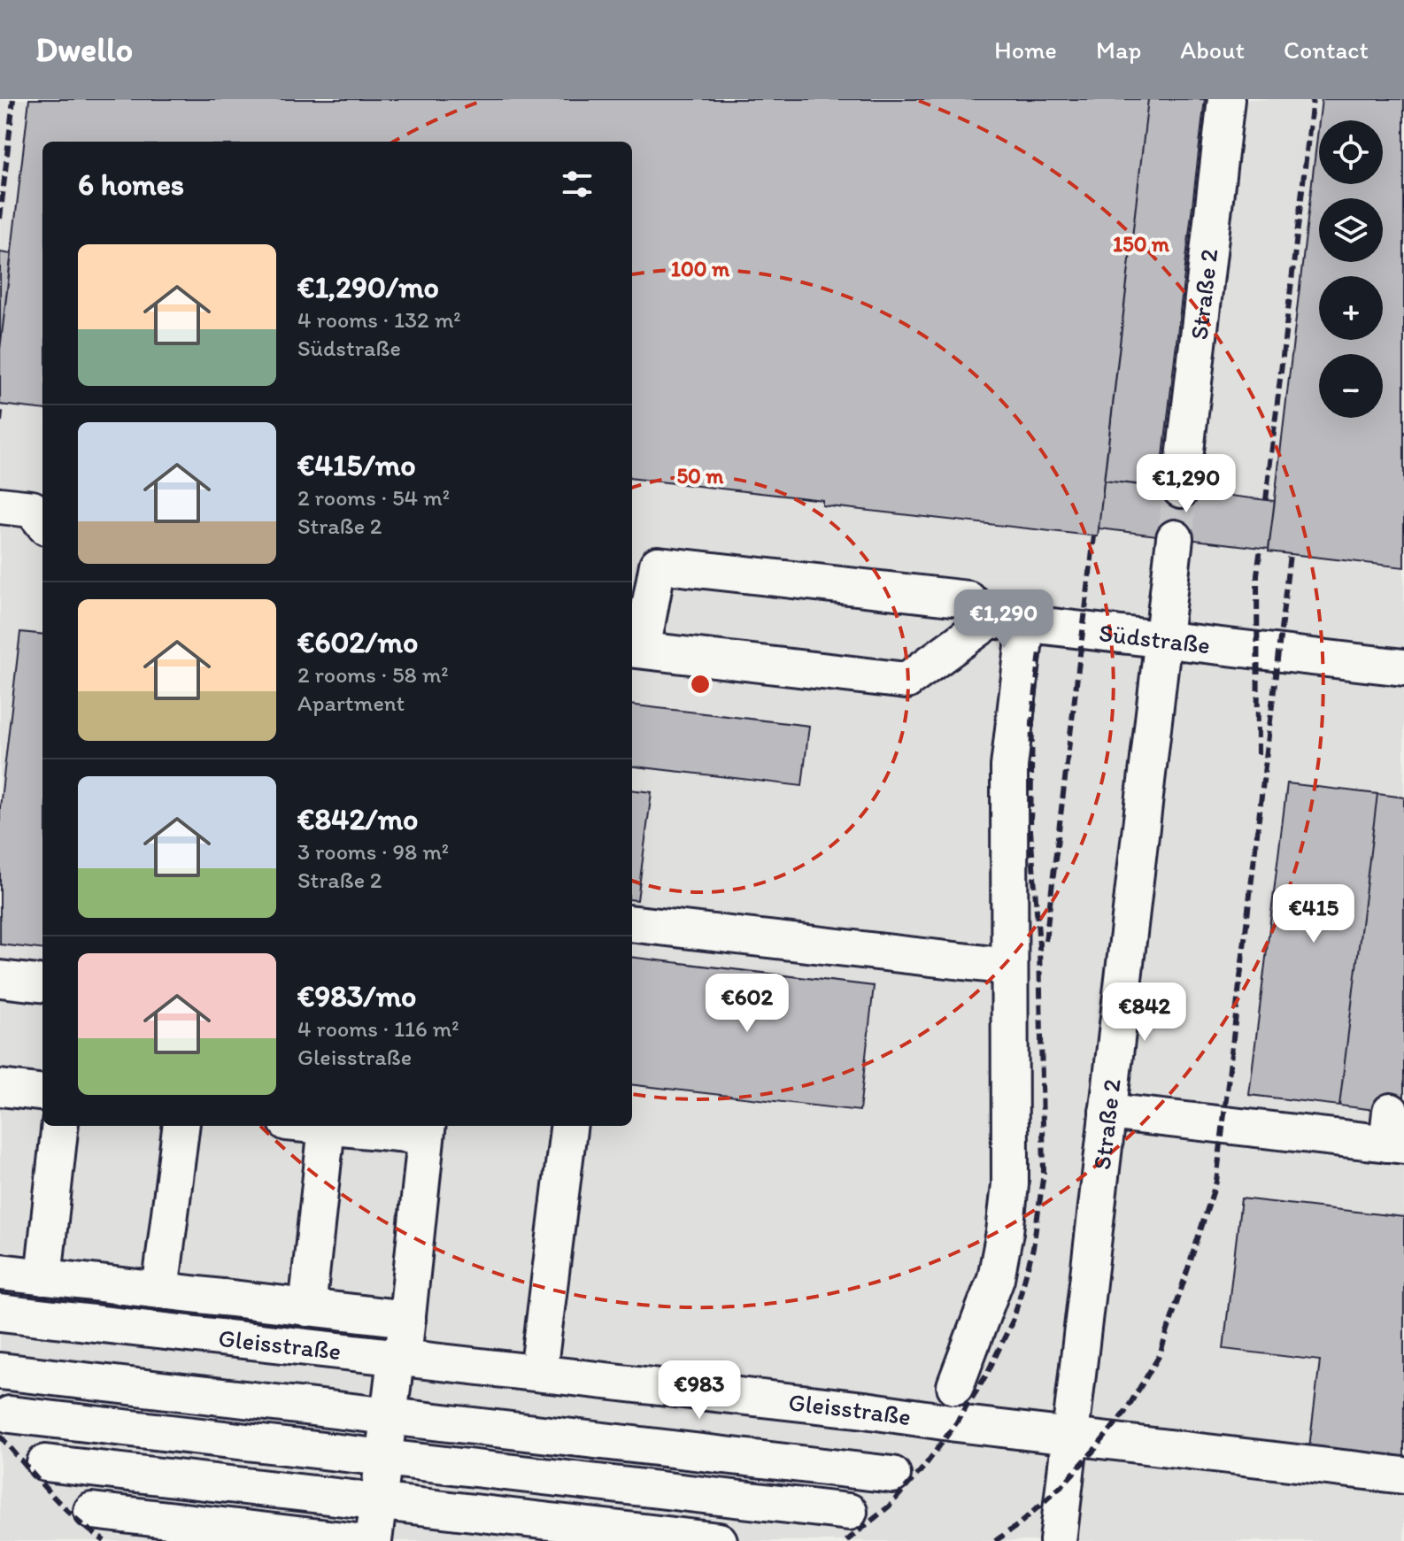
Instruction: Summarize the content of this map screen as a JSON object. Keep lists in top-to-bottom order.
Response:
{
  "streets": {
    "street": ["Straße 2", "Südstraße", "Gleisstraße"]
  },
  "crossings": [
    ["Straße 2", "Südstraße"],
    ["Straße 2", "Gleisstraße"]
  ],
  "page": {
    "header": "Dwello",
    "nav": [
      "Home",
      "Map",
      "About",
      "Contact"
    ],
    "map_buttons": ["+", "−"],
    "heading": "6 homes",
    "list": [
      {
        "name": "€1,290/mo",
        "note": "4 rooms · 132 m² · Südstraße"
      },
      {
        "name": "€415/mo",
        "note": "2 rooms · 54 m² · Straße 2"
      },
      {
        "name": "€602/mo",
        "note": "2 rooms · 58 m² · Apartment"
      },
      {
        "name": "€842/mo",
        "note": "3 rooms · 98 m² · Straße 2"
      },
      {
        "name": "€983/mo",
        "note": "4 rooms · 116 m² · Gleisstraße"
      }
    ],
    "price": [
      "€1,290",
      "€1,290",
      "€415",
      "€602",
      "€842",
      "€983"
    ]
  },
  "rings": ["150 m", "100 m", "50 m"]
}
